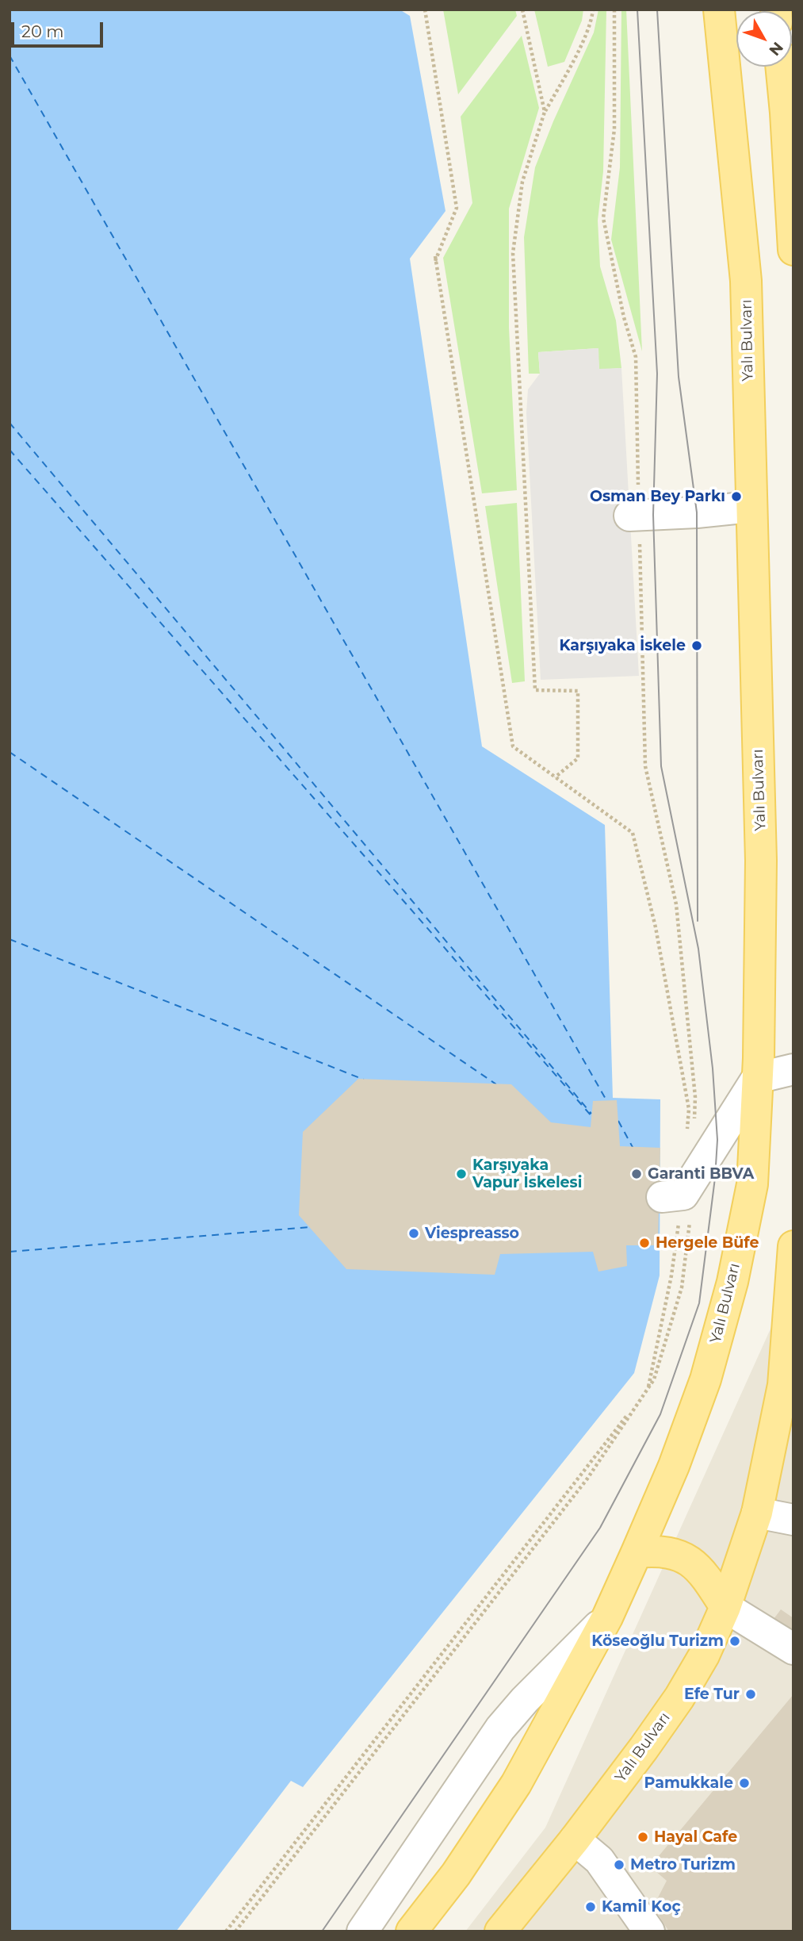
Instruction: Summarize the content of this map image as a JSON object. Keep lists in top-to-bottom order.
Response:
{
  "streets": {
    "main road": ["Yalı Bulvarı"]
  },
  "places": [
    "Osman Bey Parkı",
    "Karşıyaka İskele",
    "Karşıyaka Vapur İskelesi",
    "Garanti BBVA",
    "Viespreasso",
    "Hergele Büfe",
    "Köseoğlu Turizm",
    "Efe Tur",
    "Pamukkale",
    "Hayal Cafe",
    "Metro Turizm",
    "Kamil Koç"
  ],
  "scale_bar": "20 m",
  "north": "bottom right"
}
